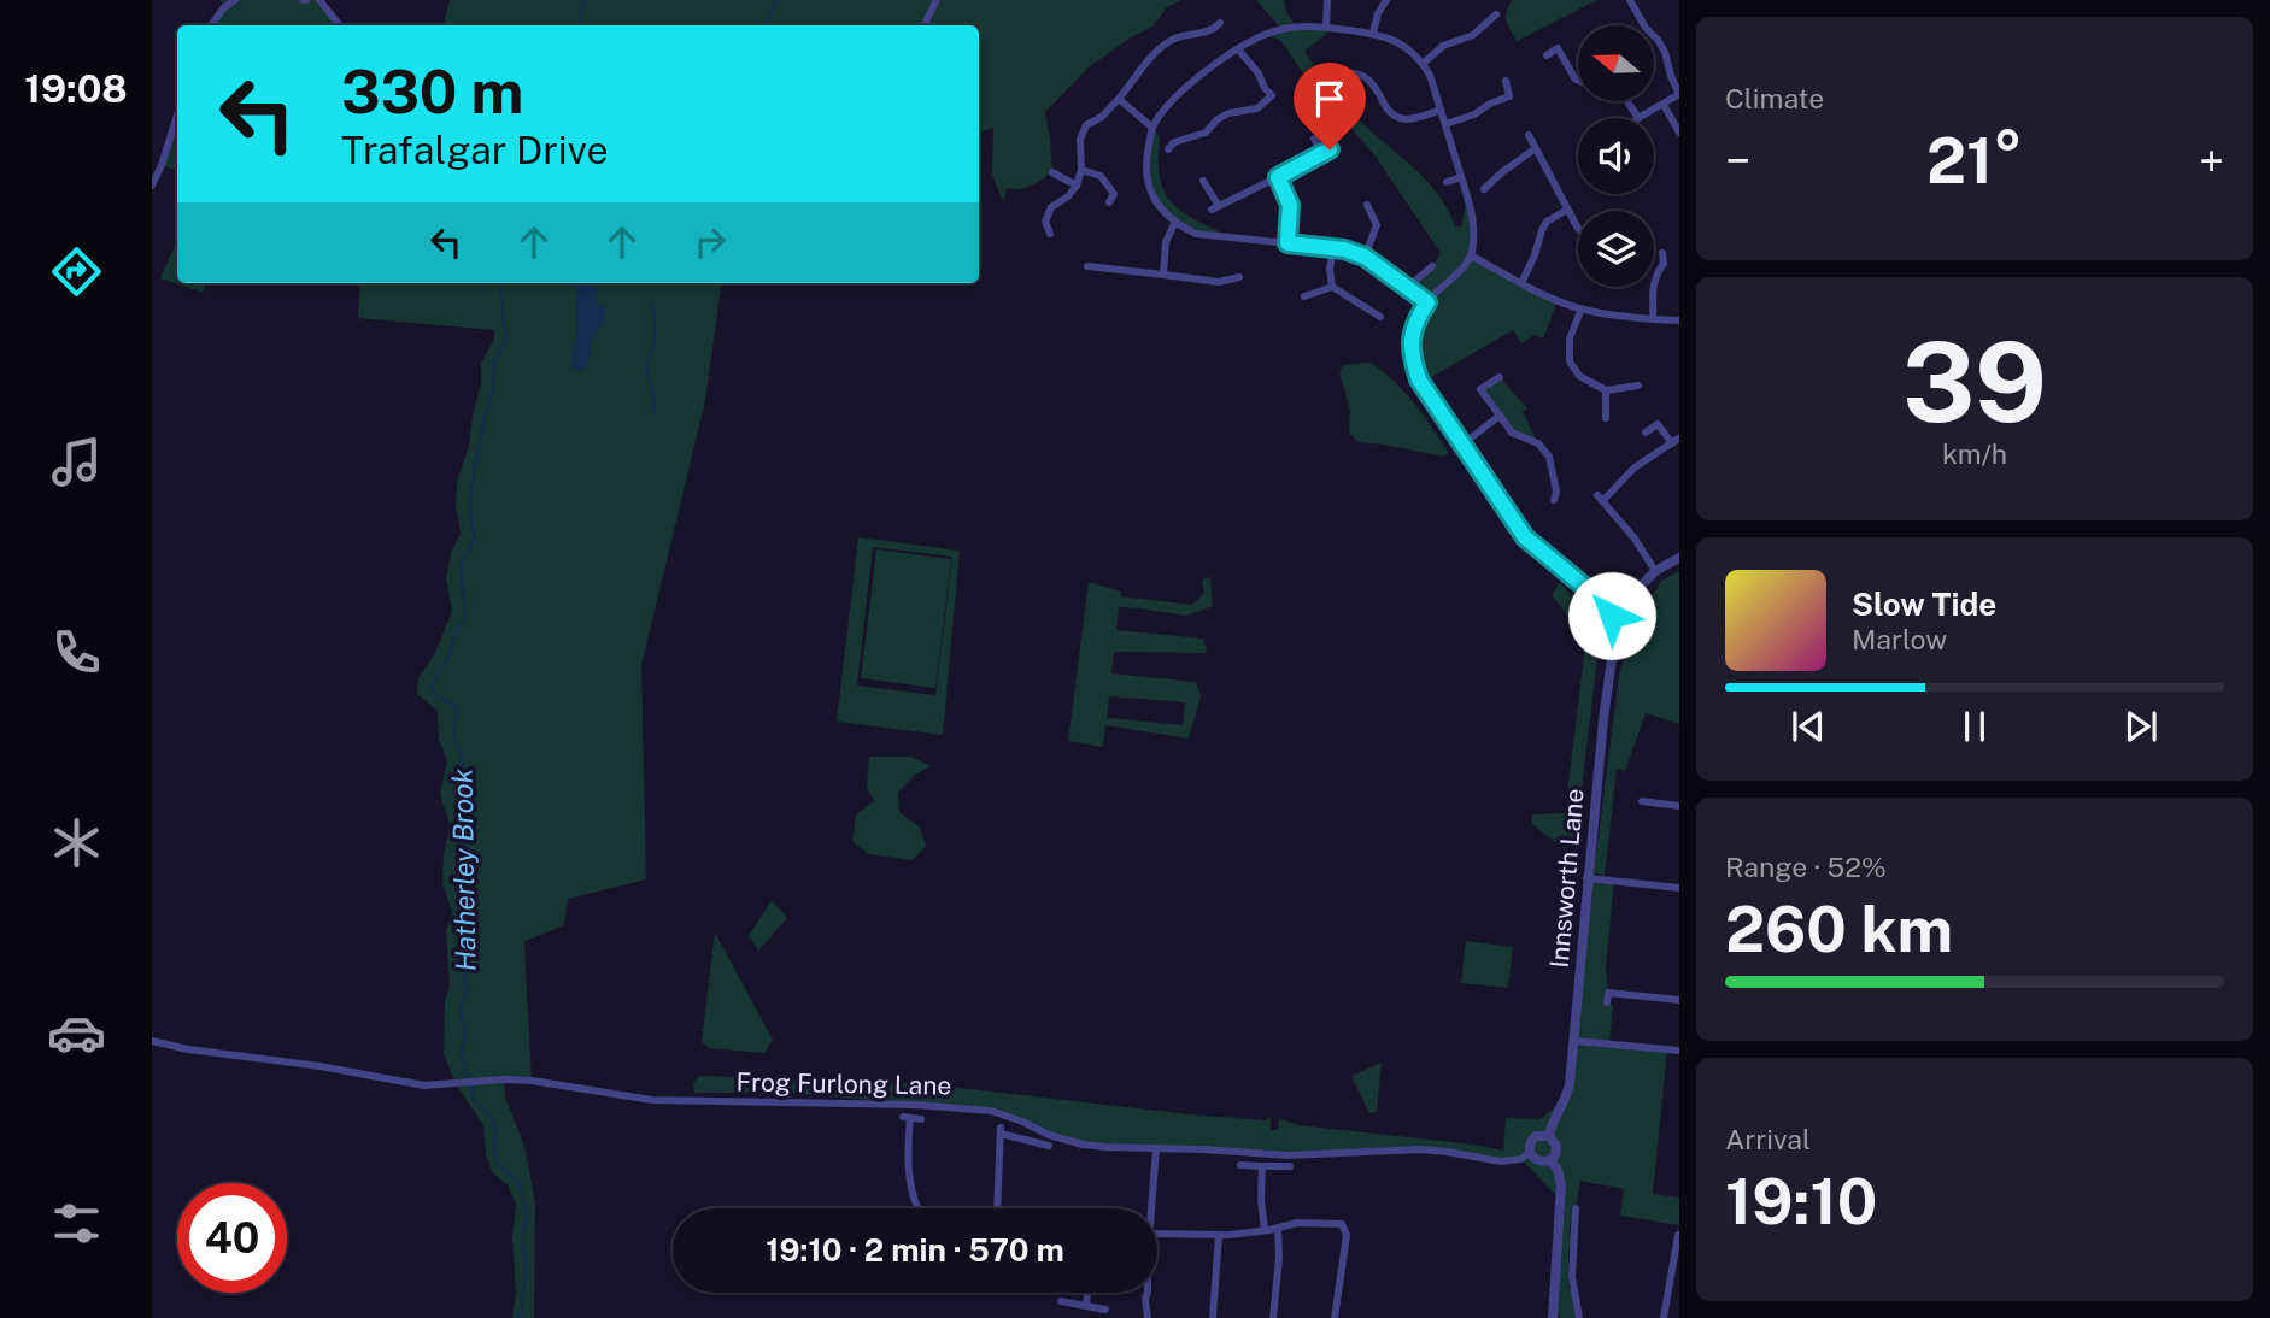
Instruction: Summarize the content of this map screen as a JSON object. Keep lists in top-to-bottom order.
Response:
{
  "streets": {
    "street": ["Innsworth Lane", "Frog Furlong Lane"]
  },
  "crossings": [
    ["Innsworth Lane", "Frog Furlong Lane"]
  ],
  "water": ["Hatherley Brook"],
  "north": "left",
  "page": {
    "tabs": "19:08",
    "tile": [
      "Climate",
      ["39", "km/h"],
      ["Range · 52%", "260 km"],
      ["Arrival", "19:10"]
    ],
    "turn": ["330 m", "Trafalgar Drive"],
    "heat": ["−", "21°", "+"],
    "song": ["Slow Tide", "Marlow"],
    "limit": "40",
    "trip": "19:10 · 2 min · 570 m"
  }
}
